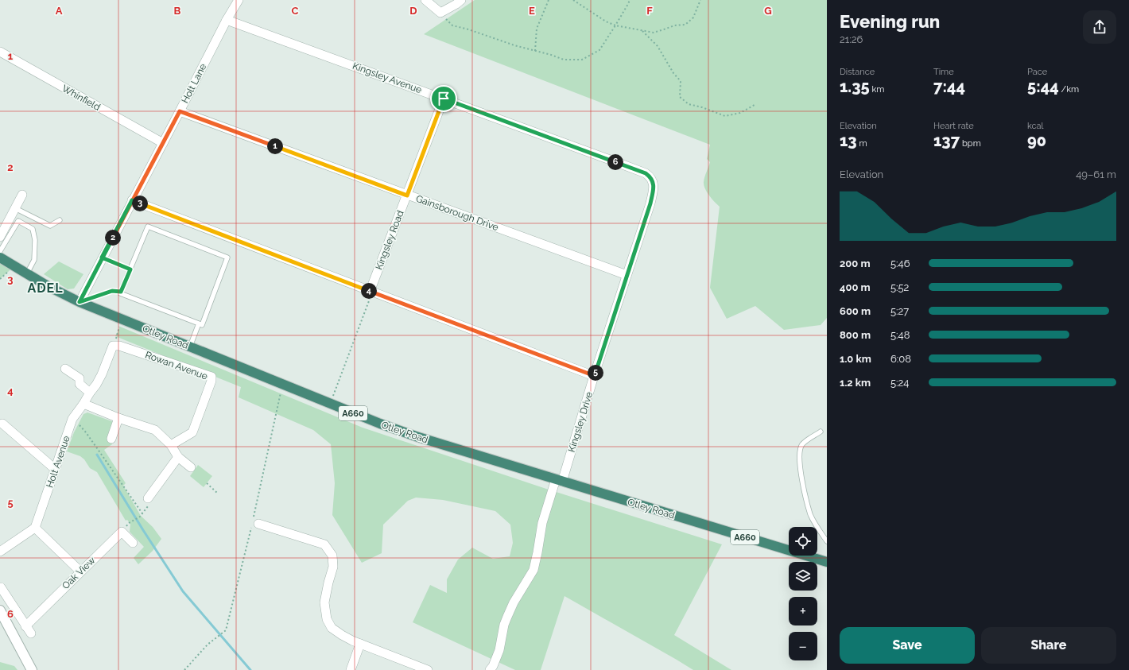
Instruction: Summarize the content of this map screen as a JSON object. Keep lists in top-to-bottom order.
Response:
{
  "streets": {
    "highway": ["Otley Road", "A660"],
    "street": [
      "Kingsley Avenue",
      "Holt Lane",
      "Whinfield",
      "Gainsborough Drive",
      "Kingsley Road",
      "Rowan Avenue",
      "Kingsley Drive",
      "Holt Avenue",
      "Oak View"
    ]
  },
  "crossings": [
    ["Kingsley Avenue", "Holt Lane"],
    ["Kingsley Avenue", "Kingsley Road"],
    ["Kingsley Avenue", "Kingsley Drive"],
    ["Holt Lane", "Whinfield"],
    ["Holt Lane", "Gainsborough Drive"],
    ["Holt Lane", "Otley Road"],
    ["Gainsborough Drive", "Kingsley Road"],
    ["Gainsborough Drive", "Kingsley Drive"],
    ["Otley Road", "Kingsley Drive"]
  ],
  "districts": ["ADEL"],
  "page": {
    "heading": ["Evening run", "21:26"],
    "stats": [
      ["Distance", "1.35 km"],
      ["Time", "7:44"],
      ["Pace", "5:44 /km"],
      ["Elevation", "13 m"],
      ["Heart rate", "137 bpm"],
      ["kcal", "90"]
    ],
    "pins": [
      "1",
      "6",
      "3",
      "2",
      "4",
      "5"
    ],
    "chart": ["Elevation", "49–61 m"],
    "list": [
      {
        "name": "200 m",
        "note": "5:46"
      },
      {
        "name": "400 m",
        "note": "5:52"
      },
      {
        "name": "600 m",
        "note": "5:27"
      },
      {
        "name": "800 m",
        "note": "5:48"
      },
      {
        "name": "1.0 km",
        "note": "6:08"
      },
      {
        "name": "1.2 km",
        "note": "5:24"
      }
    ],
    "map_buttons": ["+", "−"],
    "buttons": ["Save", "Share"]
  },
  "grid": {
    "columns": [
      "A",
      "B",
      "C",
      "D",
      "E",
      "F",
      "G"
    ],
    "rows": [
      "1",
      "2",
      "3",
      "4",
      "5",
      "6"
    ]
  }
}
